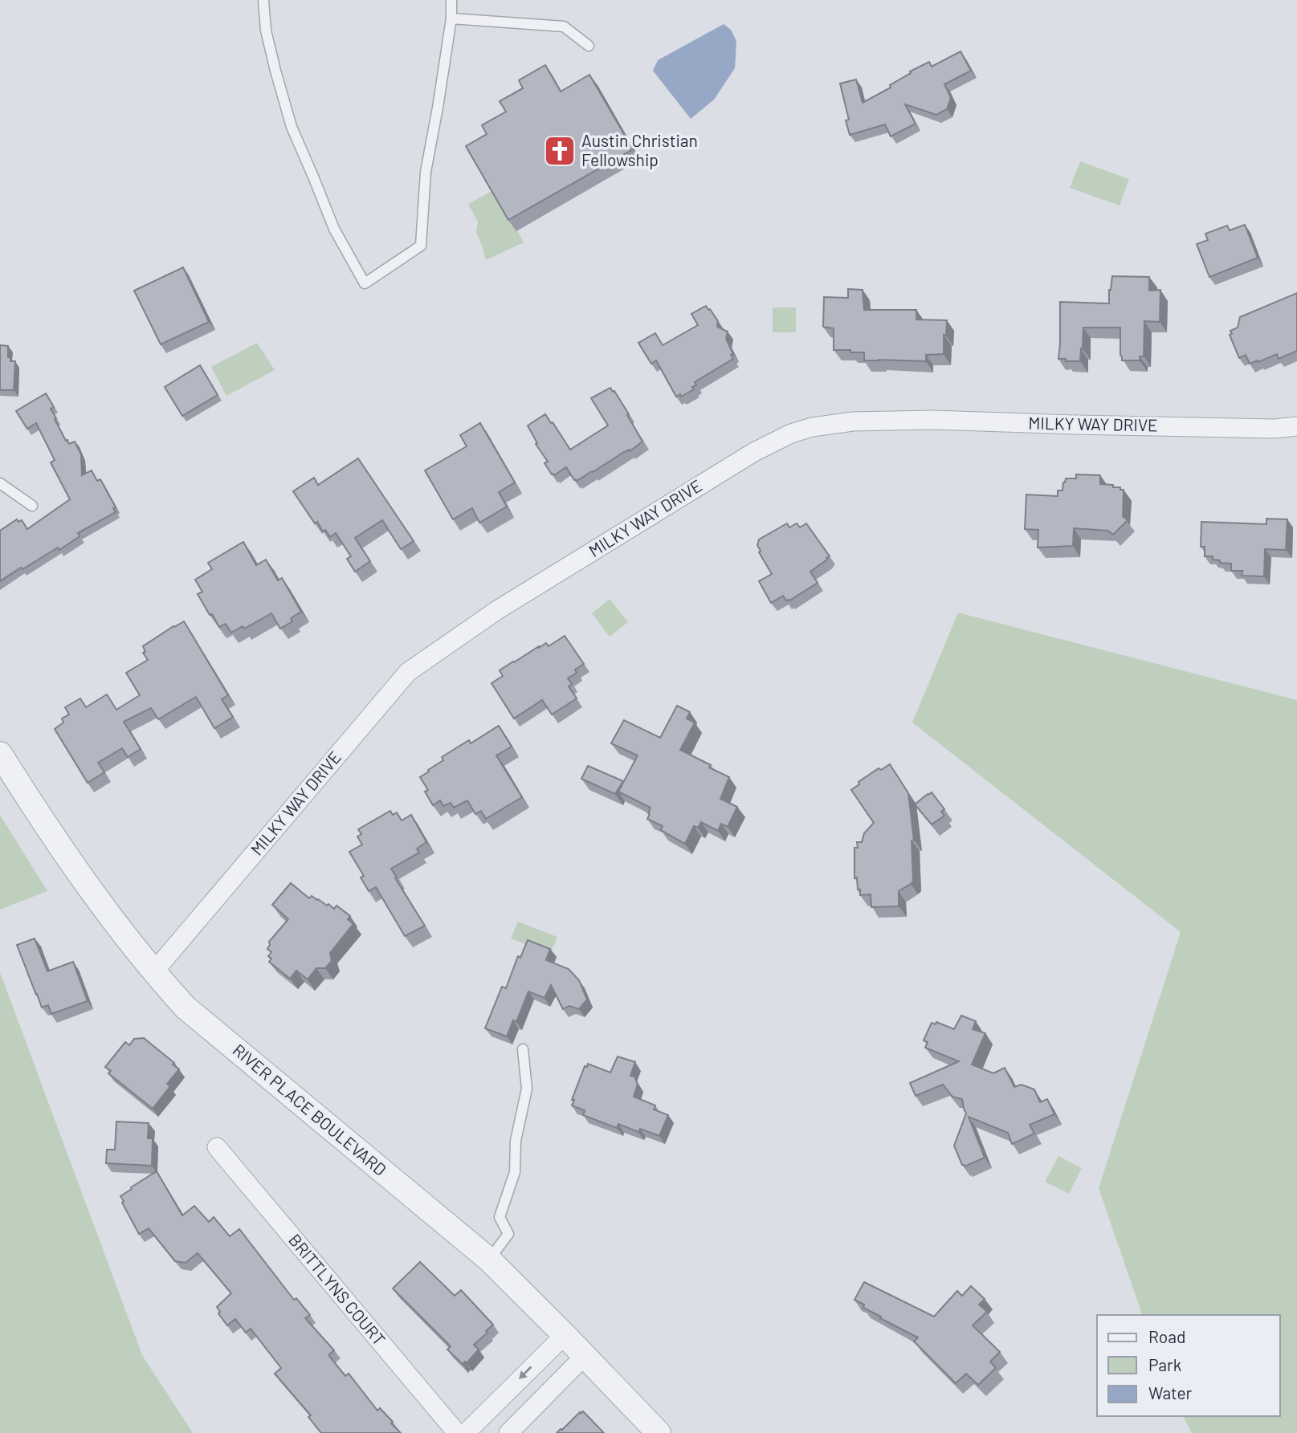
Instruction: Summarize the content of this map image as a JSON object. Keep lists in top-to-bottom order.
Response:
{
  "streets": {
    "street": ["MILKY WAY DRIVE", "RIVER PLACE BOULEVARD", "BRITTLYNS COURT"]
  },
  "crossings": [
    ["MILKY WAY DRIVE", "RIVER PLACE BOULEVARD"]
  ],
  "places": {
    "church": ["Austin Christian Fellowship"]
  },
  "legend": ["Road", "Park", "Water"]
}
